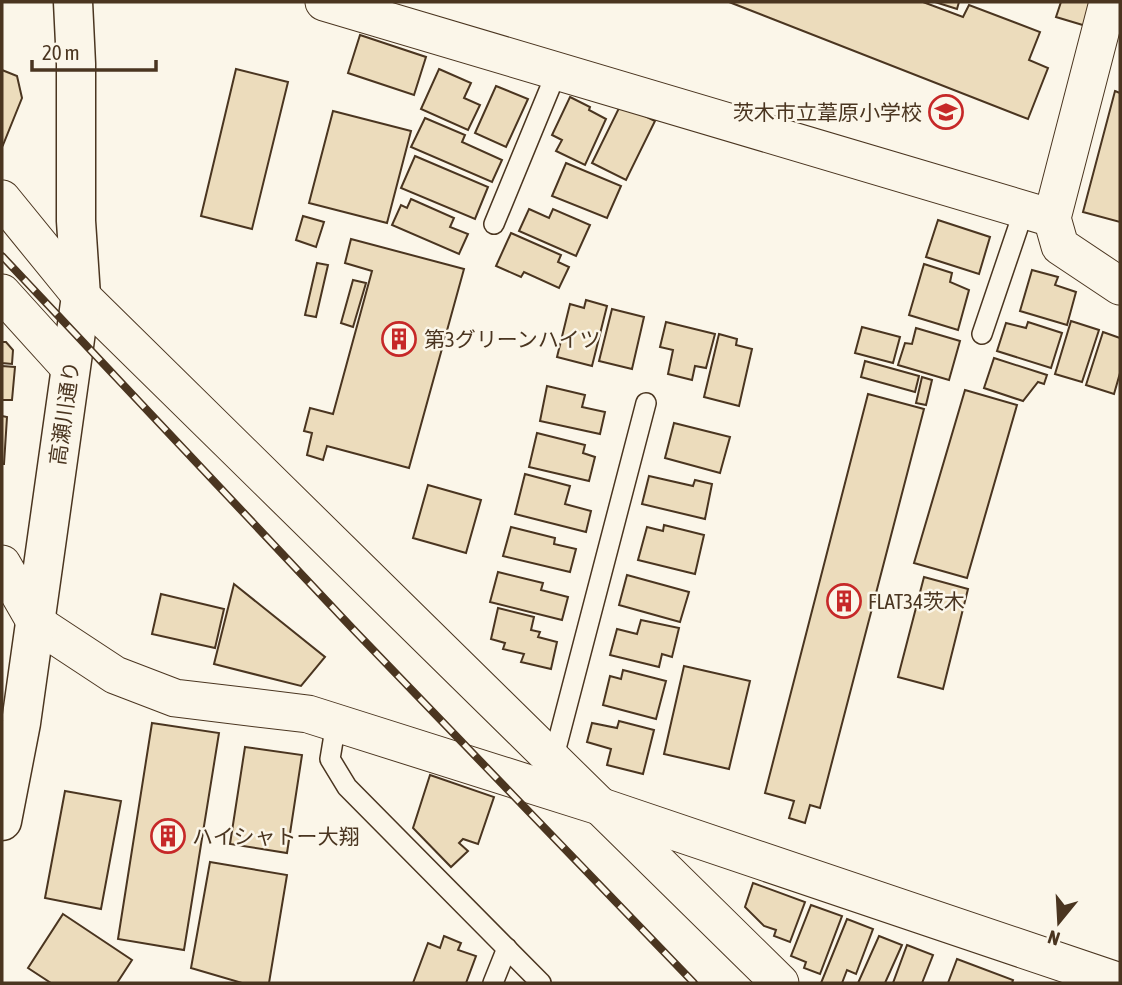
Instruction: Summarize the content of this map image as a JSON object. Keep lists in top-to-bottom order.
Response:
{
  "streets": {
    "street": ["高瀬川通り"]
  },
  "places": {
    "school or university": ["茨木市立葦原小学校"],
    "building": ["第3グリーンハイツ", "FLAT34茨木", "ハイシャトー大翔"]
  },
  "scale_bar": "20 m",
  "north": "bottom"
}
